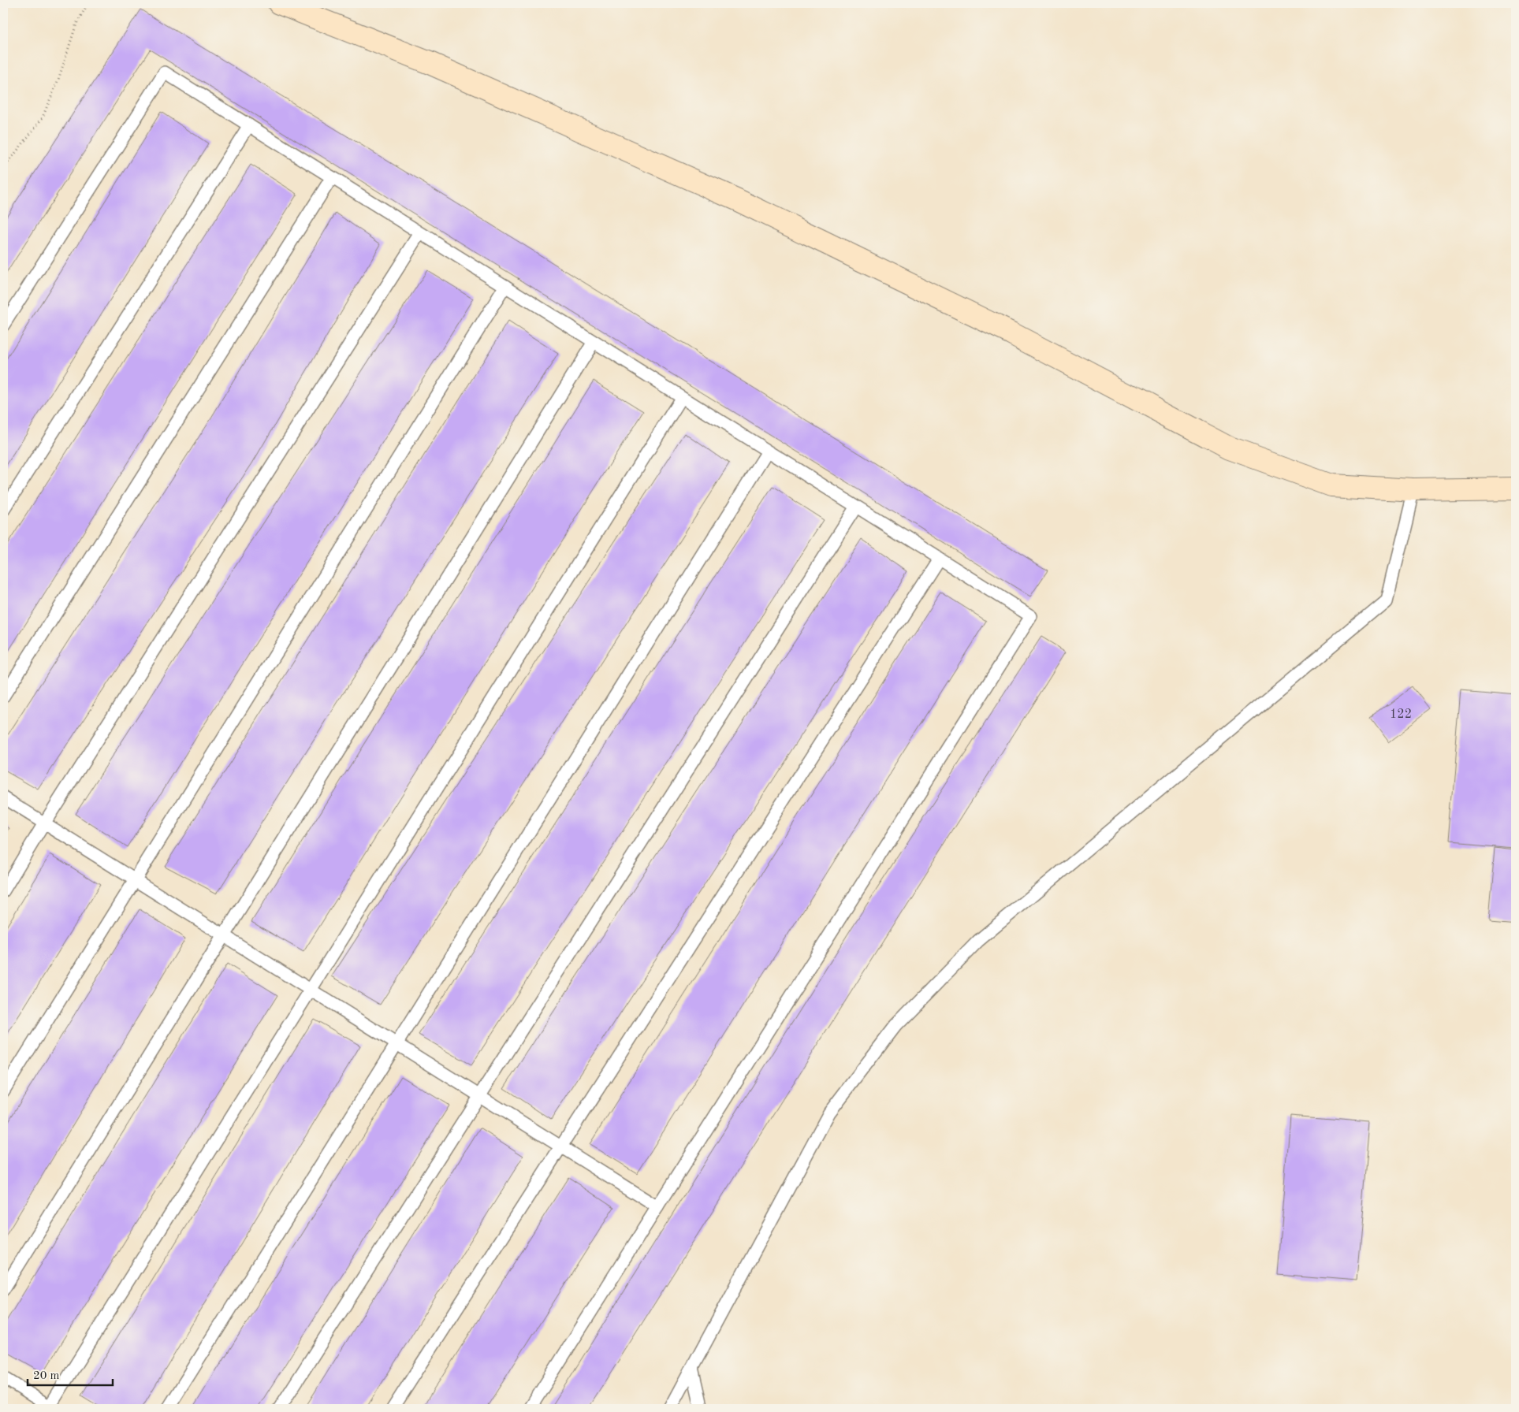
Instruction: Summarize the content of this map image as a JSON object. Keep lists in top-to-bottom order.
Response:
{
  "house_numbers": ["122"],
  "scale_bar": "20 m"
}
